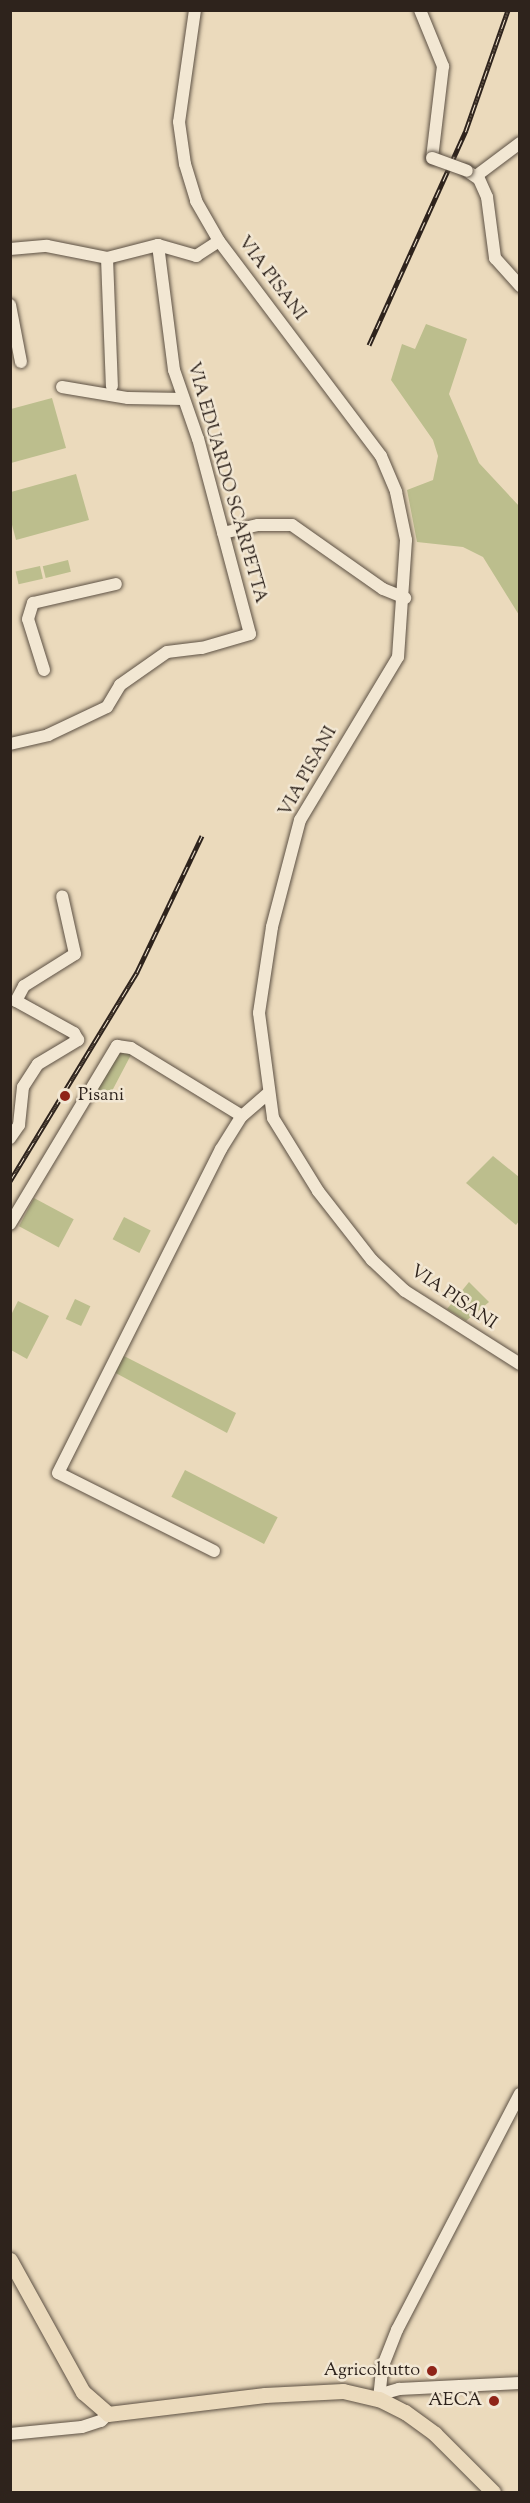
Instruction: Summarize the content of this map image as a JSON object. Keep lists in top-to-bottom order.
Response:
{
  "streets": {
    "street": ["VIA PISANI", "VIA EDUARDO SCARPETTA"]
  },
  "places": ["Pisani", "Agricoltutto", "AECA"]
}
